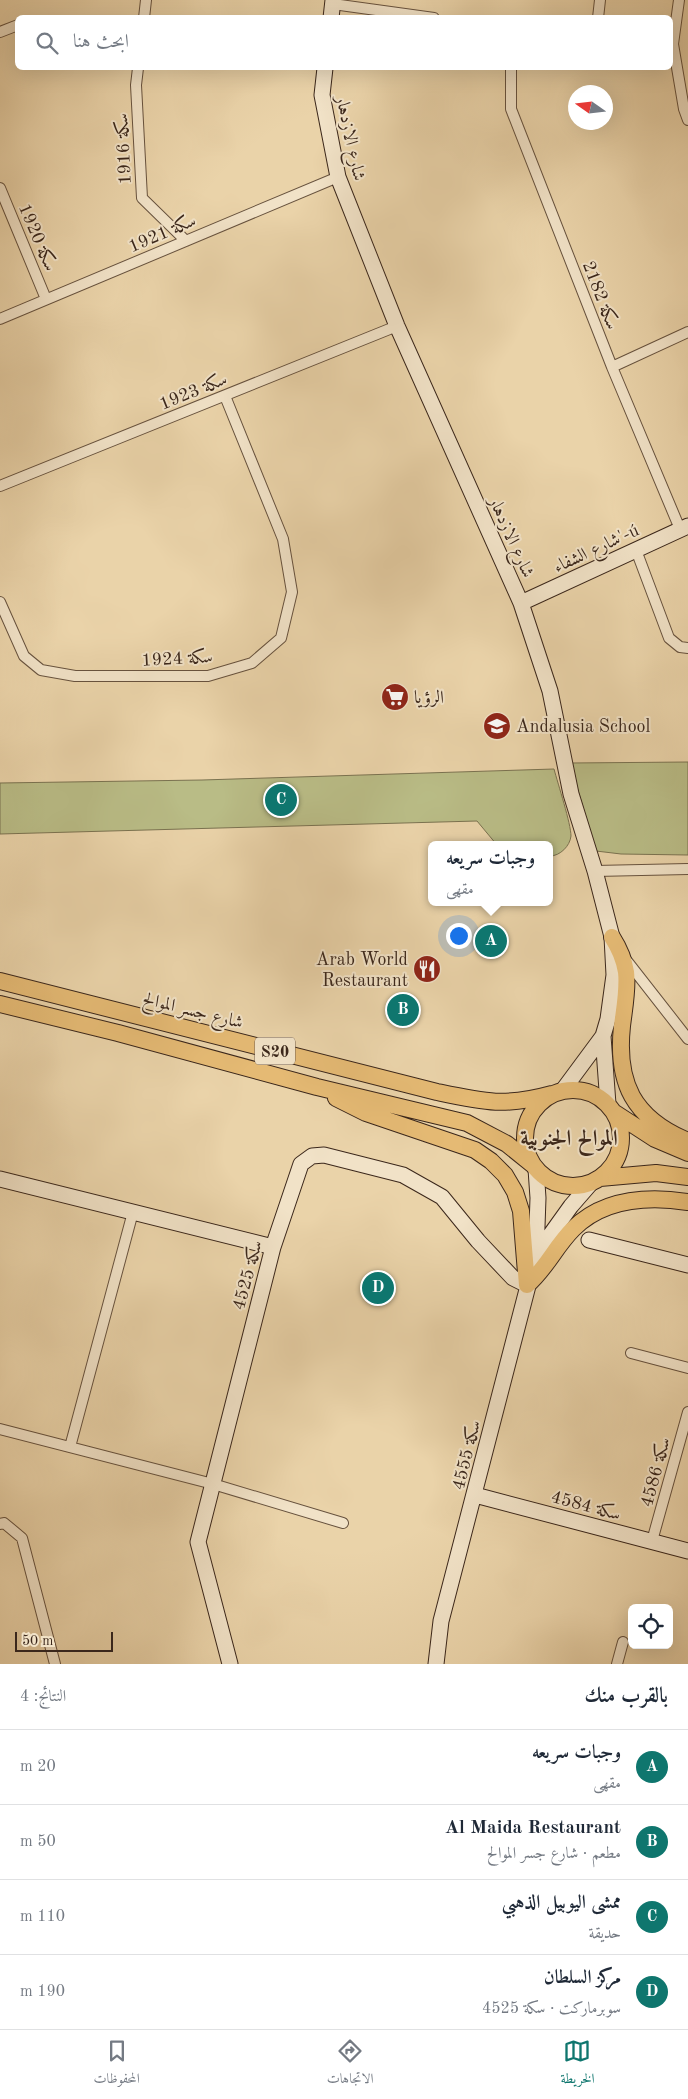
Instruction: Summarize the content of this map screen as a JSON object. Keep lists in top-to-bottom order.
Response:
{
  "streets": {
    "main road": ["شارع جسر الموالح", "S20"],
    "street": [
      "شارع الازدهار",
      "سكة 1916",
      "سكة 1921",
      "سكة 1920",
      "سكة 2182",
      "سكة 1923",
      "شارع الشفاء'-ú",
      "سكة 1924",
      "سكة 4525",
      "سكة 4555",
      "سكة 4586",
      "سكة 4584"
    ]
  },
  "crossings": [
    ["شارع الازدهار", "سكة 1921"],
    ["شارع الازدهار", "سكة 1923"],
    ["شارع الازدهار", "شارع الشفاء'-ú"],
    ["شارع الازدهار", "شارع جسر الموالح"],
    ["شارع الازدهار", "S20"],
    ["شارع الازدهار", "سكة 4555"],
    ["سكة 1916", "سكة 1921"],
    ["سكة 1921", "سكة 1920"],
    ["سكة 2182", "شارع الشفاء'-ú"],
    ["سكة 1923", "سكة 1924"],
    ["شارع جسر الموالح", "S20"],
    ["شارع جسر الموالح", "سكة 4555"],
    ["S20", "سكة 4555"],
    ["سكة 4525", "سكة 4555"],
    ["سكة 4555", "سكة 4584"],
    ["سكة 4586", "سكة 4584"]
  ],
  "districts": ["الموالح الجنوبية"],
  "places": {
    "supermarket": ["الرؤيا"],
    "school or university": ["Andalusia School"],
    "restaurant": ["Arab World Restaurant"]
  },
  "scale_bar": "50 m",
  "north": "left",
  "page": {
    "search": "ابحث هنا",
    "pins": [
      "C",
      "A",
      "B",
      "D"
    ],
    "popup": ["وجبات سريعه", "مقهى"],
    "scale": "50 m",
    "heading": ["بالقرب منك", "النتائج: 4"],
    "list": [
      {
        "mark": "A",
        "name": "وجبات سريعه",
        "note": "مقهى",
        "value": "20 m"
      },
      {
        "mark": "B",
        "name": "Al Maida Restaurant",
        "note": "مطعم · شارع جسر الموالح",
        "value": "50 m"
      },
      {
        "mark": "C",
        "name": "ممشى اليوبيل الذهبي",
        "note": "حديقة",
        "value": "110 m"
      },
      {
        "mark": "D",
        "name": "مركز السلطان",
        "note": "سوبرماركت · سكة 4525",
        "value": "190 m"
      }
    ],
    "nav": ["الخريطة", "الاتجاهات", "المحفوظات"]
  }
}
